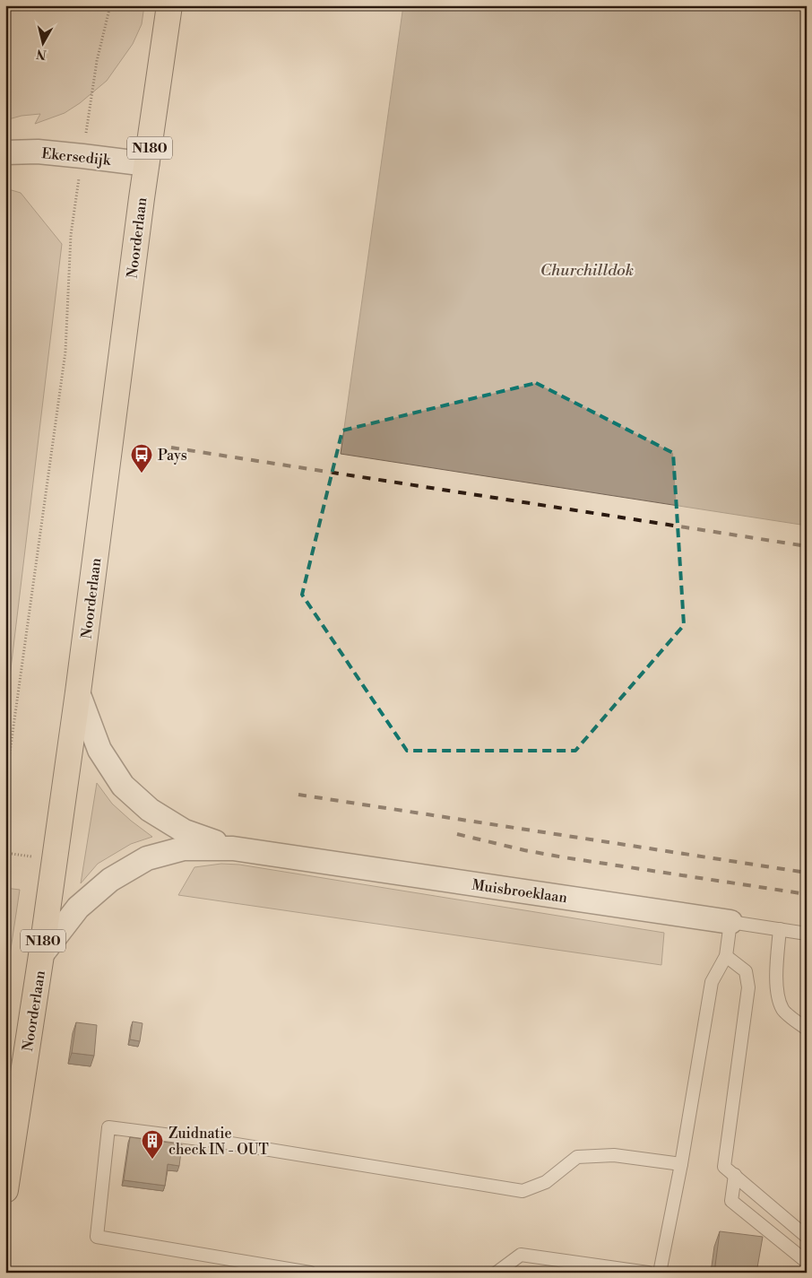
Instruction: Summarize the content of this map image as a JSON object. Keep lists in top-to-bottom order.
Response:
{
  "streets": {
    "main road": ["N180", "Noorderlaan"],
    "street": ["Ekersedijk", "Muisbroeklaan"]
  },
  "crossings": [
    ["Ekersedijk", "Noorderlaan"],
    ["Noorderlaan", "Muisbroeklaan"]
  ],
  "water": ["Churchilldok"],
  "places": {
    "bus stop": ["Pays"],
    "building": ["Zuidnatie check IN - OUT"]
  },
  "north": "bottom"
}
